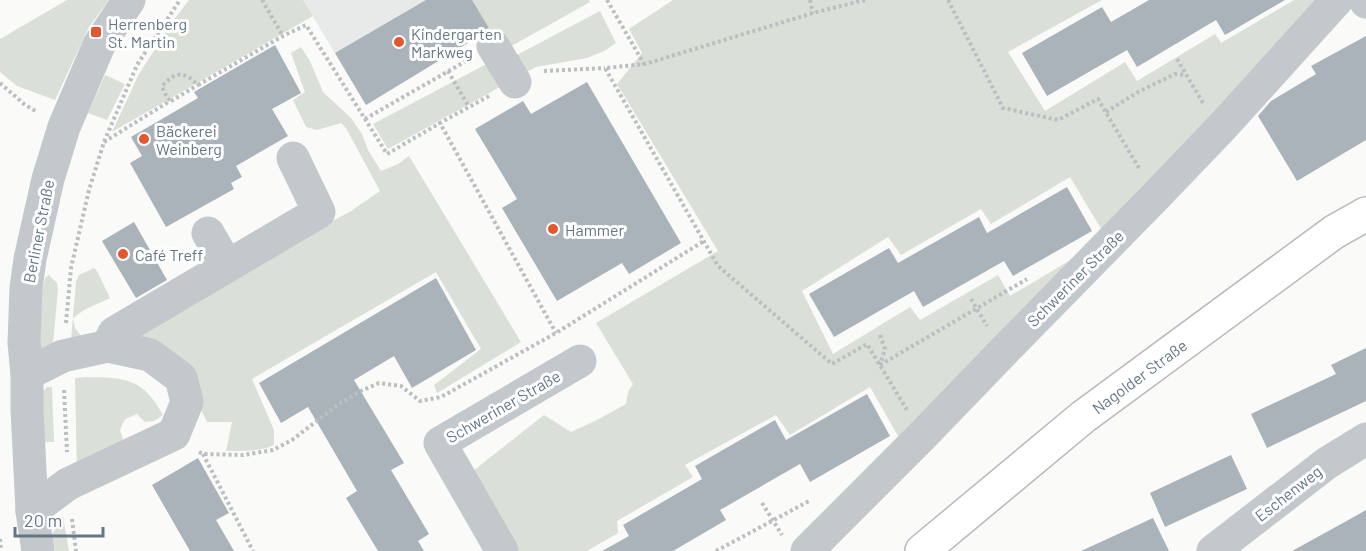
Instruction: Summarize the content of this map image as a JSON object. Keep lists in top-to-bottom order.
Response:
{
  "streets": {
    "main road": ["Nagolder Straße"],
    "street": ["Berliner Straße", "Schweriner Straße", "Eschenweg"]
  },
  "places": {
    "transit": ["Herrenberg St. Martin"],
    "other": [
      "Kindergarten Markweg",
      "Bäckerei Weinberg",
      "Hammer",
      "Café Treff"
    ]
  },
  "scale_bar": "20 m"
}
